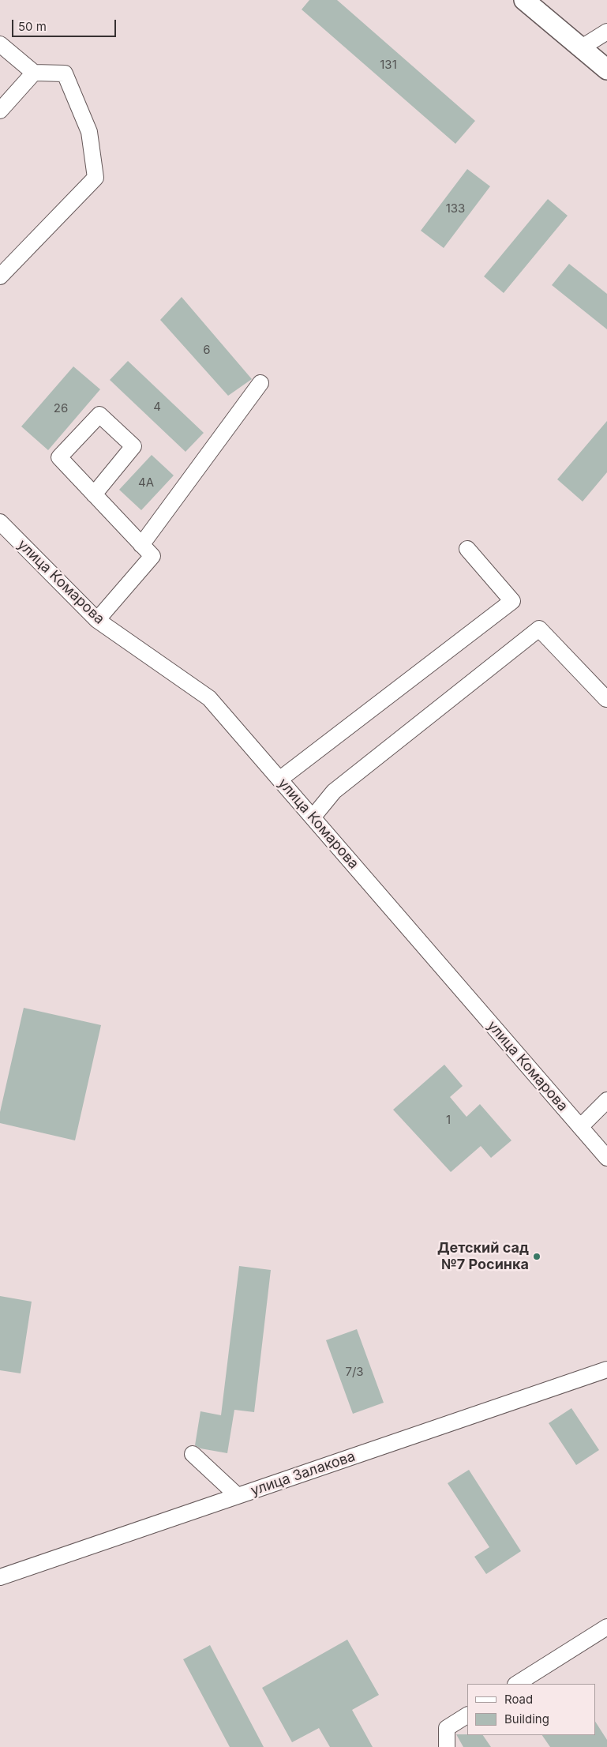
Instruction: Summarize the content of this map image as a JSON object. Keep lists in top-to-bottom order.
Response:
{
  "streets": {
    "street": ["улица Комарова", "улица Залакова"]
  },
  "places": ["Детский сад №7 Росинка"],
  "house_numbers": [
    "131",
    "133",
    "6",
    "4",
    "26",
    "4А",
    "1",
    "7/3"
  ],
  "legend": ["Road", "Building"],
  "scale_bar": "50 m"
}
